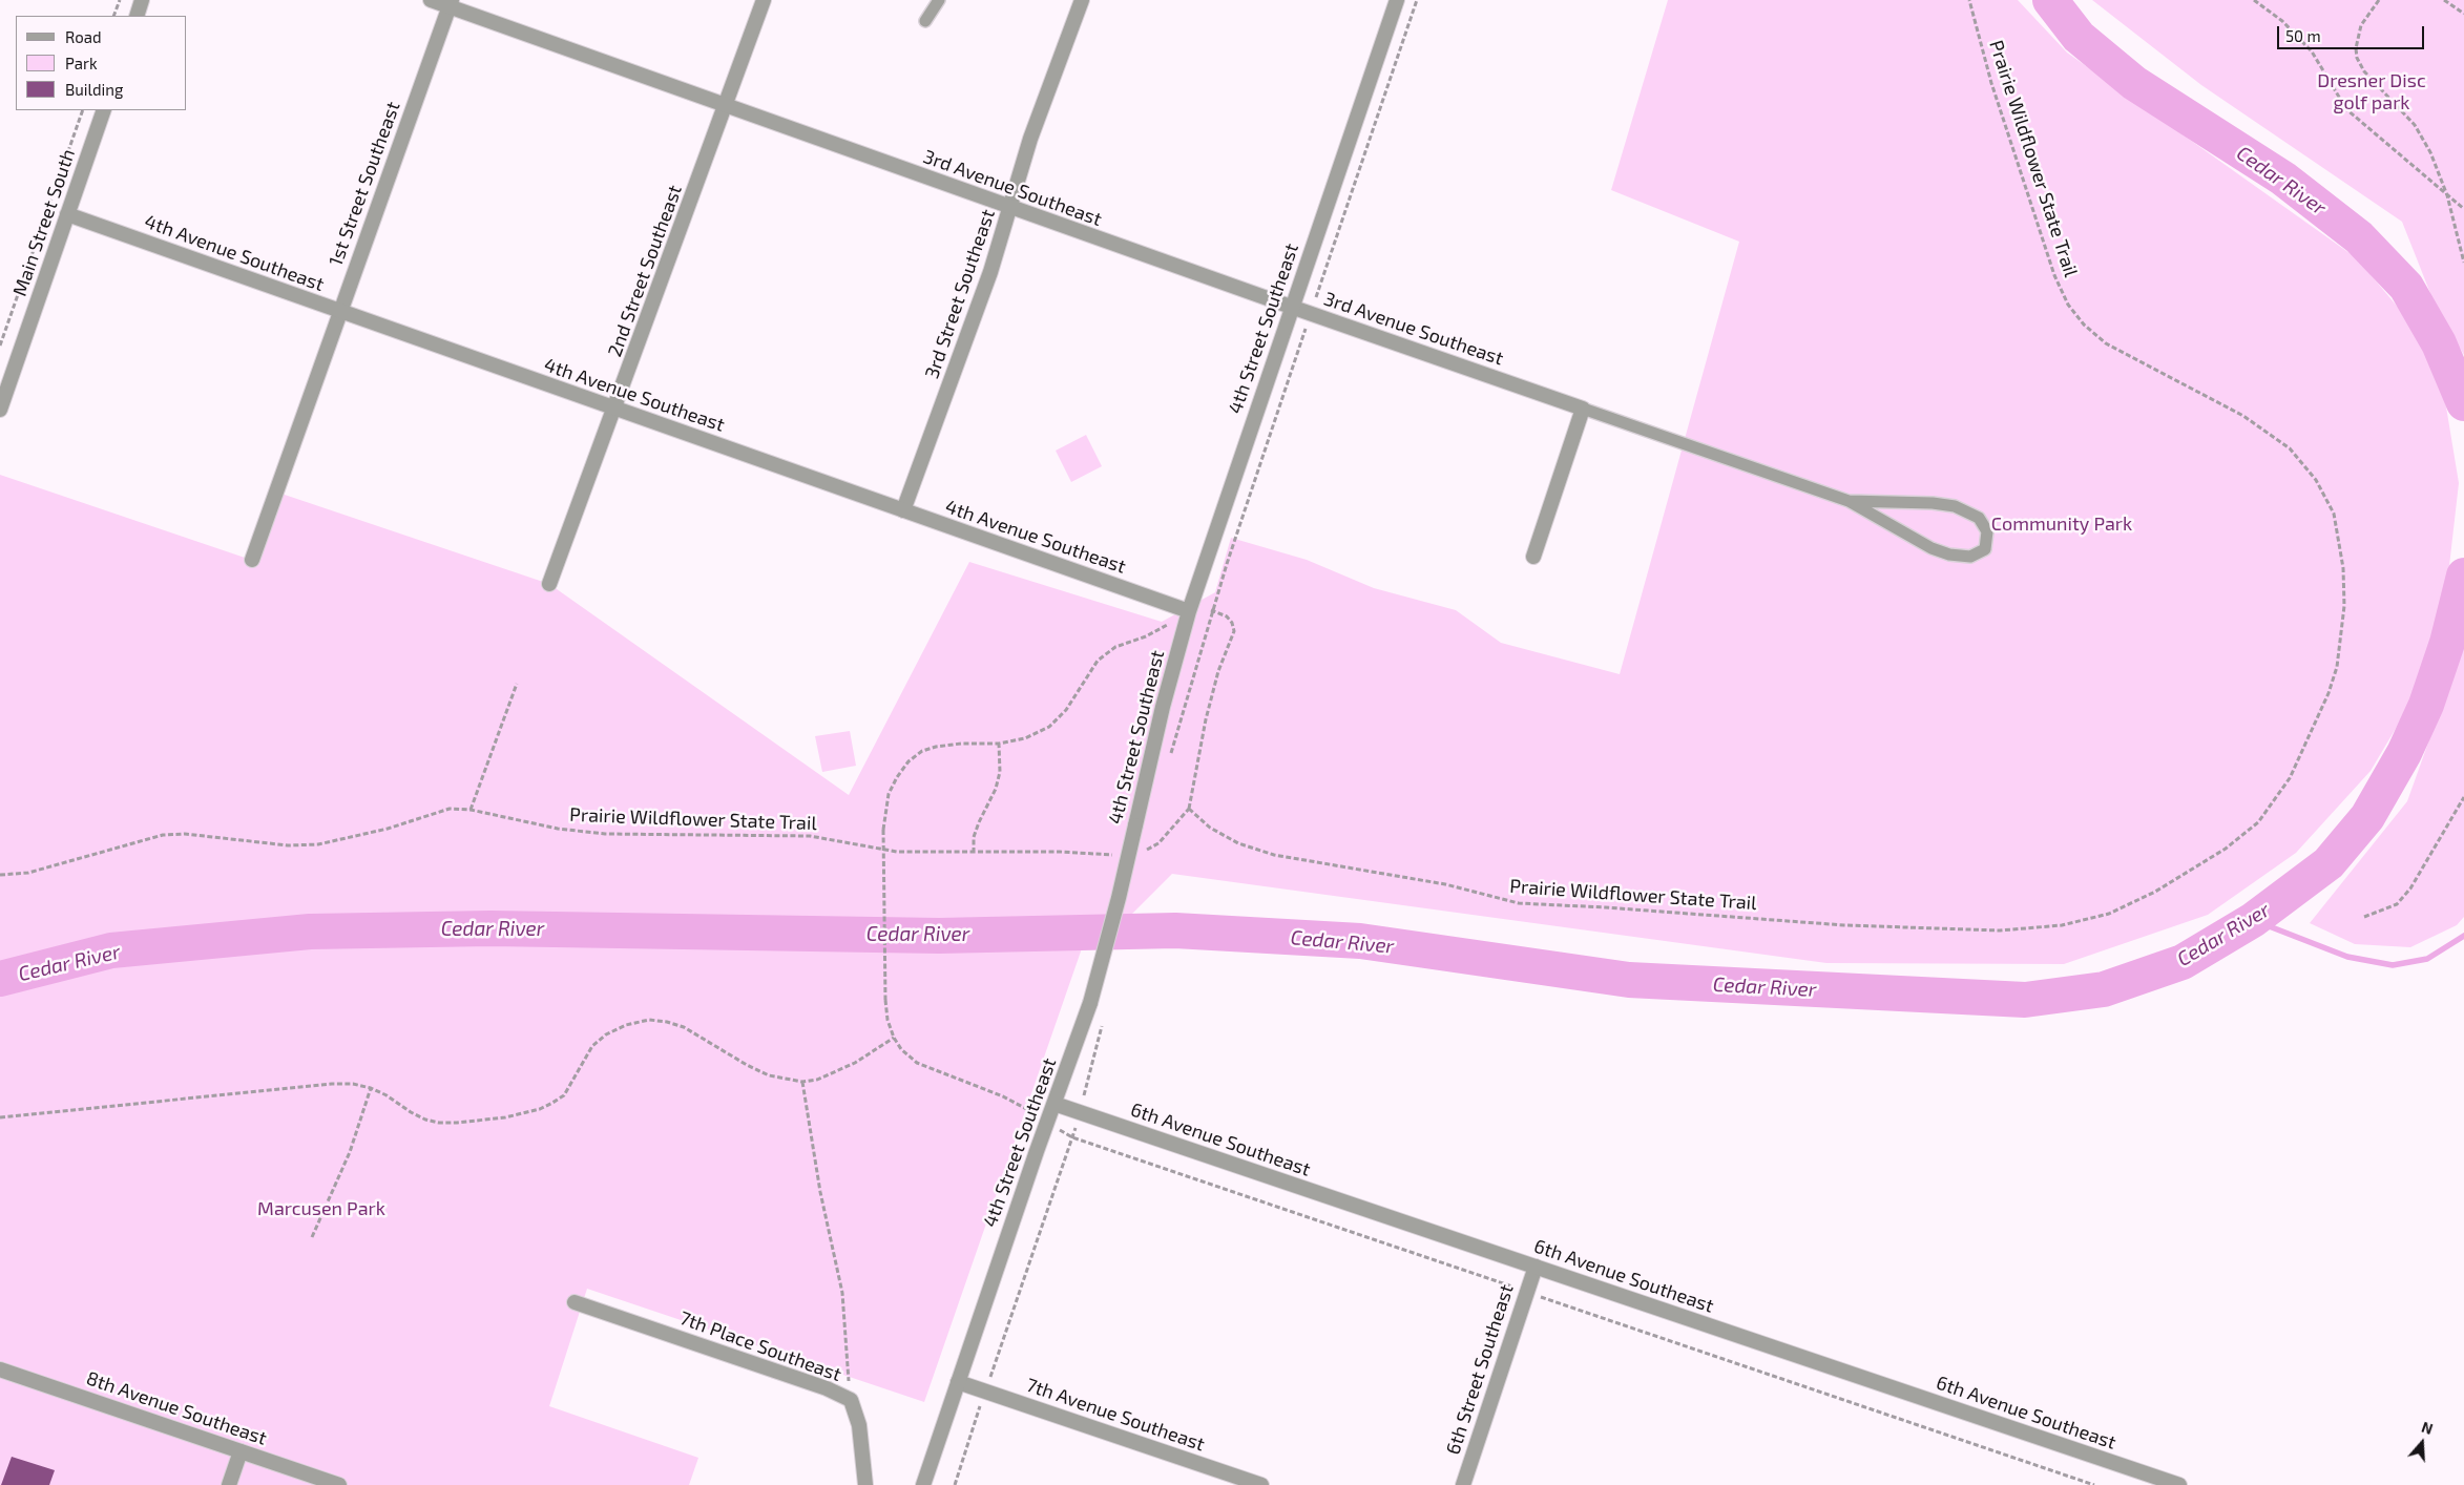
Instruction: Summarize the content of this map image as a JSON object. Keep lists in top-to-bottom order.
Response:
{
  "streets": {
    "street": [
      "1st Street Southeast",
      "3rd Avenue Southeast",
      "Main Street South",
      "4th Avenue Southeast",
      "2nd Street Southeast",
      "3rd Street Southeast",
      "4th Street Southeast",
      "6th Avenue Southeast",
      "7th Place Southeast",
      "6th Street Southeast",
      "8th Avenue Southeast",
      "7th Avenue Southeast"
    ],
    "path": ["Prairie Wildflower State Trail"]
  },
  "crossings": [
    ["1st Street Southeast", "3rd Avenue Southeast"],
    ["1st Street Southeast", "4th Avenue Southeast"],
    ["3rd Avenue Southeast", "2nd Street Southeast"],
    ["3rd Avenue Southeast", "3rd Street Southeast"],
    ["3rd Avenue Southeast", "4th Street Southeast"],
    ["Main Street South", "4th Avenue Southeast"],
    ["4th Avenue Southeast", "2nd Street Southeast"],
    ["4th Avenue Southeast", "3rd Street Southeast"],
    ["4th Avenue Southeast", "4th Street Southeast"],
    ["4th Street Southeast", "6th Avenue Southeast"],
    ["4th Street Southeast", "7th Avenue Southeast"],
    ["6th Avenue Southeast", "6th Street Southeast"]
  ],
  "water": ["Cedar River"],
  "parks": ["Dresner Disc golf park", "Community Park", "Marcusen Park"],
  "legend": ["Road", "Park", "Building"],
  "scale_bar": "50 m",
  "north": "top"
}
